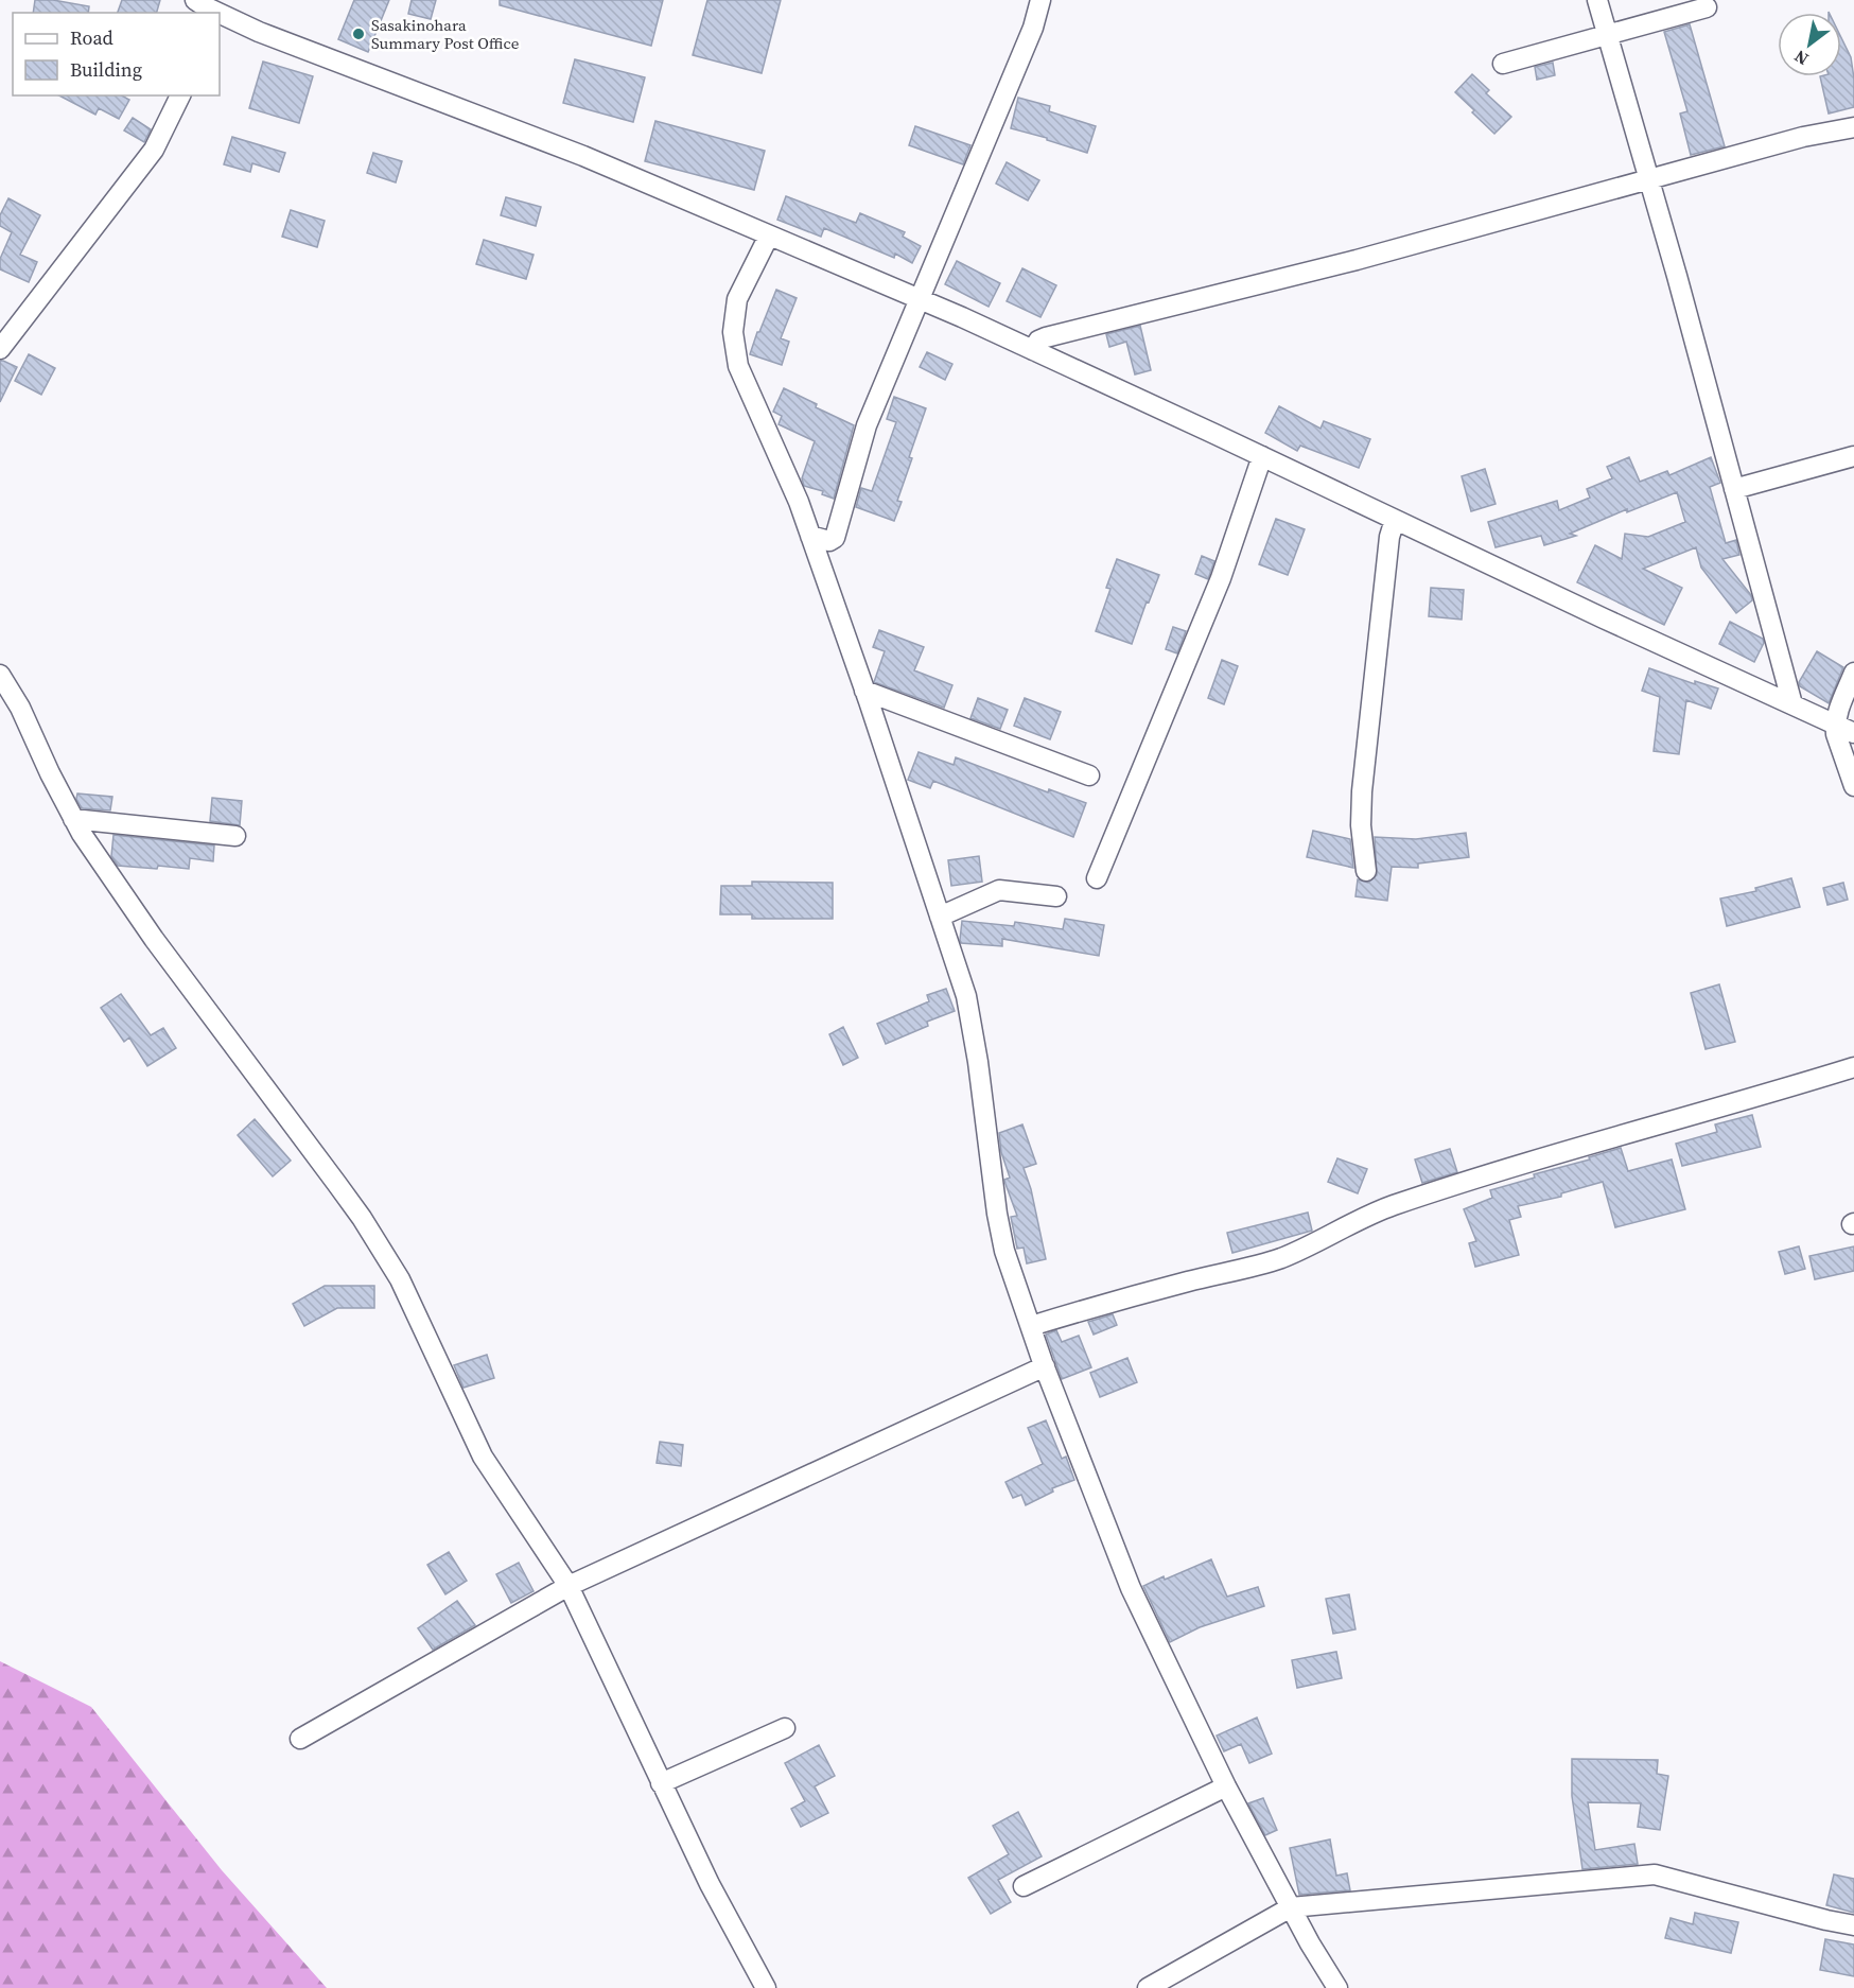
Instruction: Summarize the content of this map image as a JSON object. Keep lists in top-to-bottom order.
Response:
{
  "places": ["Sasakinohara Summary Post Office"],
  "legend": ["Road", "Building"],
  "north": "bottom left"
}
